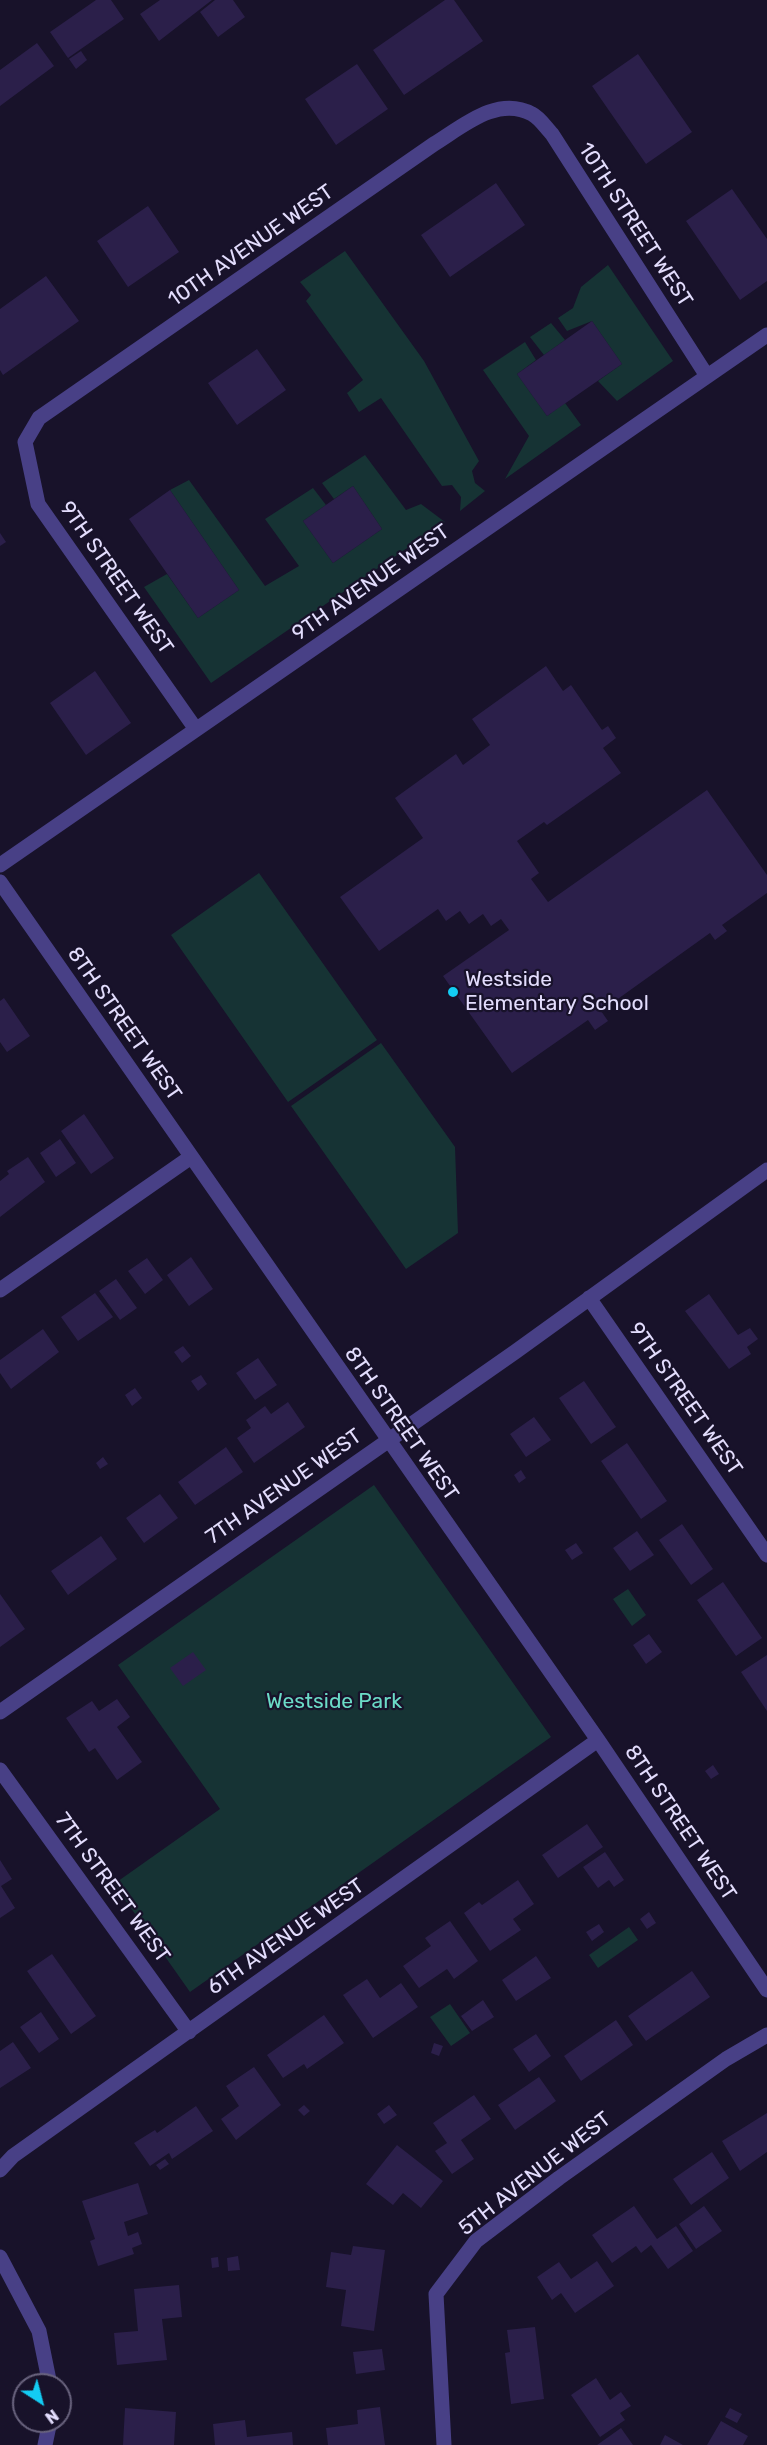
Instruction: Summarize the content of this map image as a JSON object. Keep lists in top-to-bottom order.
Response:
{
  "streets": {
    "street": [
      "10TH STREET WEST",
      "10TH AVENUE WEST",
      "9TH STREET WEST",
      "9TH AVENUE WEST",
      "8TH STREET WEST",
      "7TH AVENUE WEST",
      "7TH STREET WEST",
      "6TH AVENUE WEST",
      "5TH AVENUE WEST"
    ]
  },
  "crossings": [
    ["10TH STREET WEST", "10TH AVENUE WEST"],
    ["10TH STREET WEST", "9TH AVENUE WEST"],
    ["10TH AVENUE WEST", "9TH STREET WEST"],
    ["9TH STREET WEST", "9TH AVENUE WEST"],
    ["9TH STREET WEST", "7TH AVENUE WEST"],
    ["8TH STREET WEST", "7TH AVENUE WEST"],
    ["8TH STREET WEST", "6TH AVENUE WEST"],
    ["7TH STREET WEST", "6TH AVENUE WEST"]
  ],
  "parks": ["Westside Park"],
  "places": ["Westside Elementary School"],
  "north": "bottom right"
}
